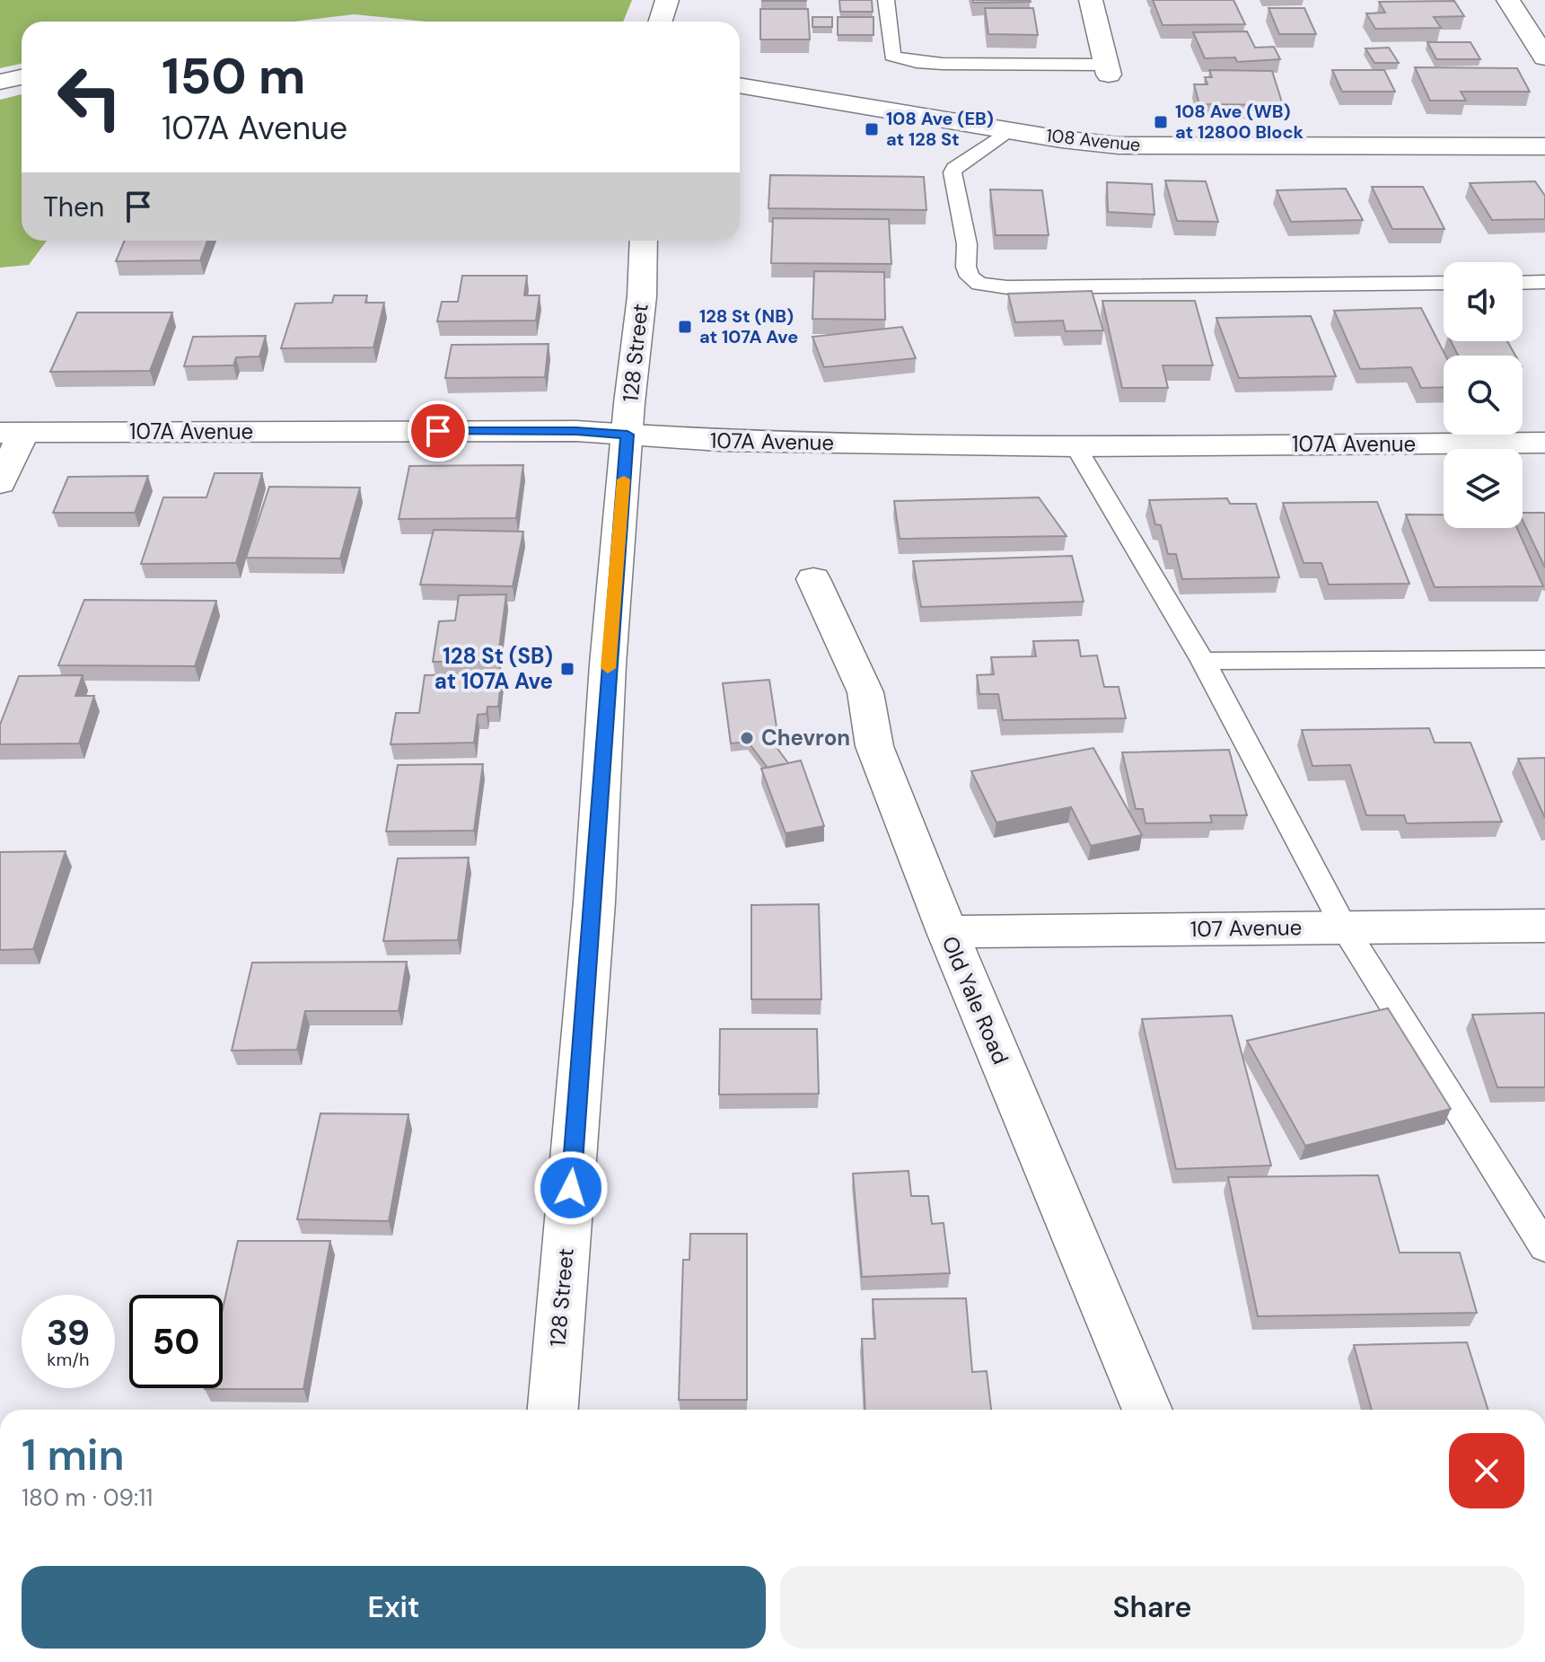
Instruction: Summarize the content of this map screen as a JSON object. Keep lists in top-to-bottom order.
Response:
{
  "streets": {
    "street": [
      "108 Avenue",
      "128 Street",
      "107A Avenue",
      "107 Avenue",
      "Old Yale Road"
    ]
  },
  "crossings": [
    ["128 Street", "107A Avenue"],
    ["107 Avenue", "Old Yale Road"]
  ],
  "places": {
    "transit": [
      "108 Ave (WB) at 12800 Block",
      "108 Ave (EB) at 128 St",
      "128 St (NB) at 107A Ave",
      "128 St (SB) at 107A Ave"
    ],
    "other": ["Chevron"]
  },
  "page": {
    "turn": ["150 m", "107A Avenue"],
    "then": "Then",
    "speed": "39 km/h",
    "limit": "50",
    "heading": ["1 min", "180 m · 09:11"],
    "buttons": ["Exit", "Share"]
  }
}
